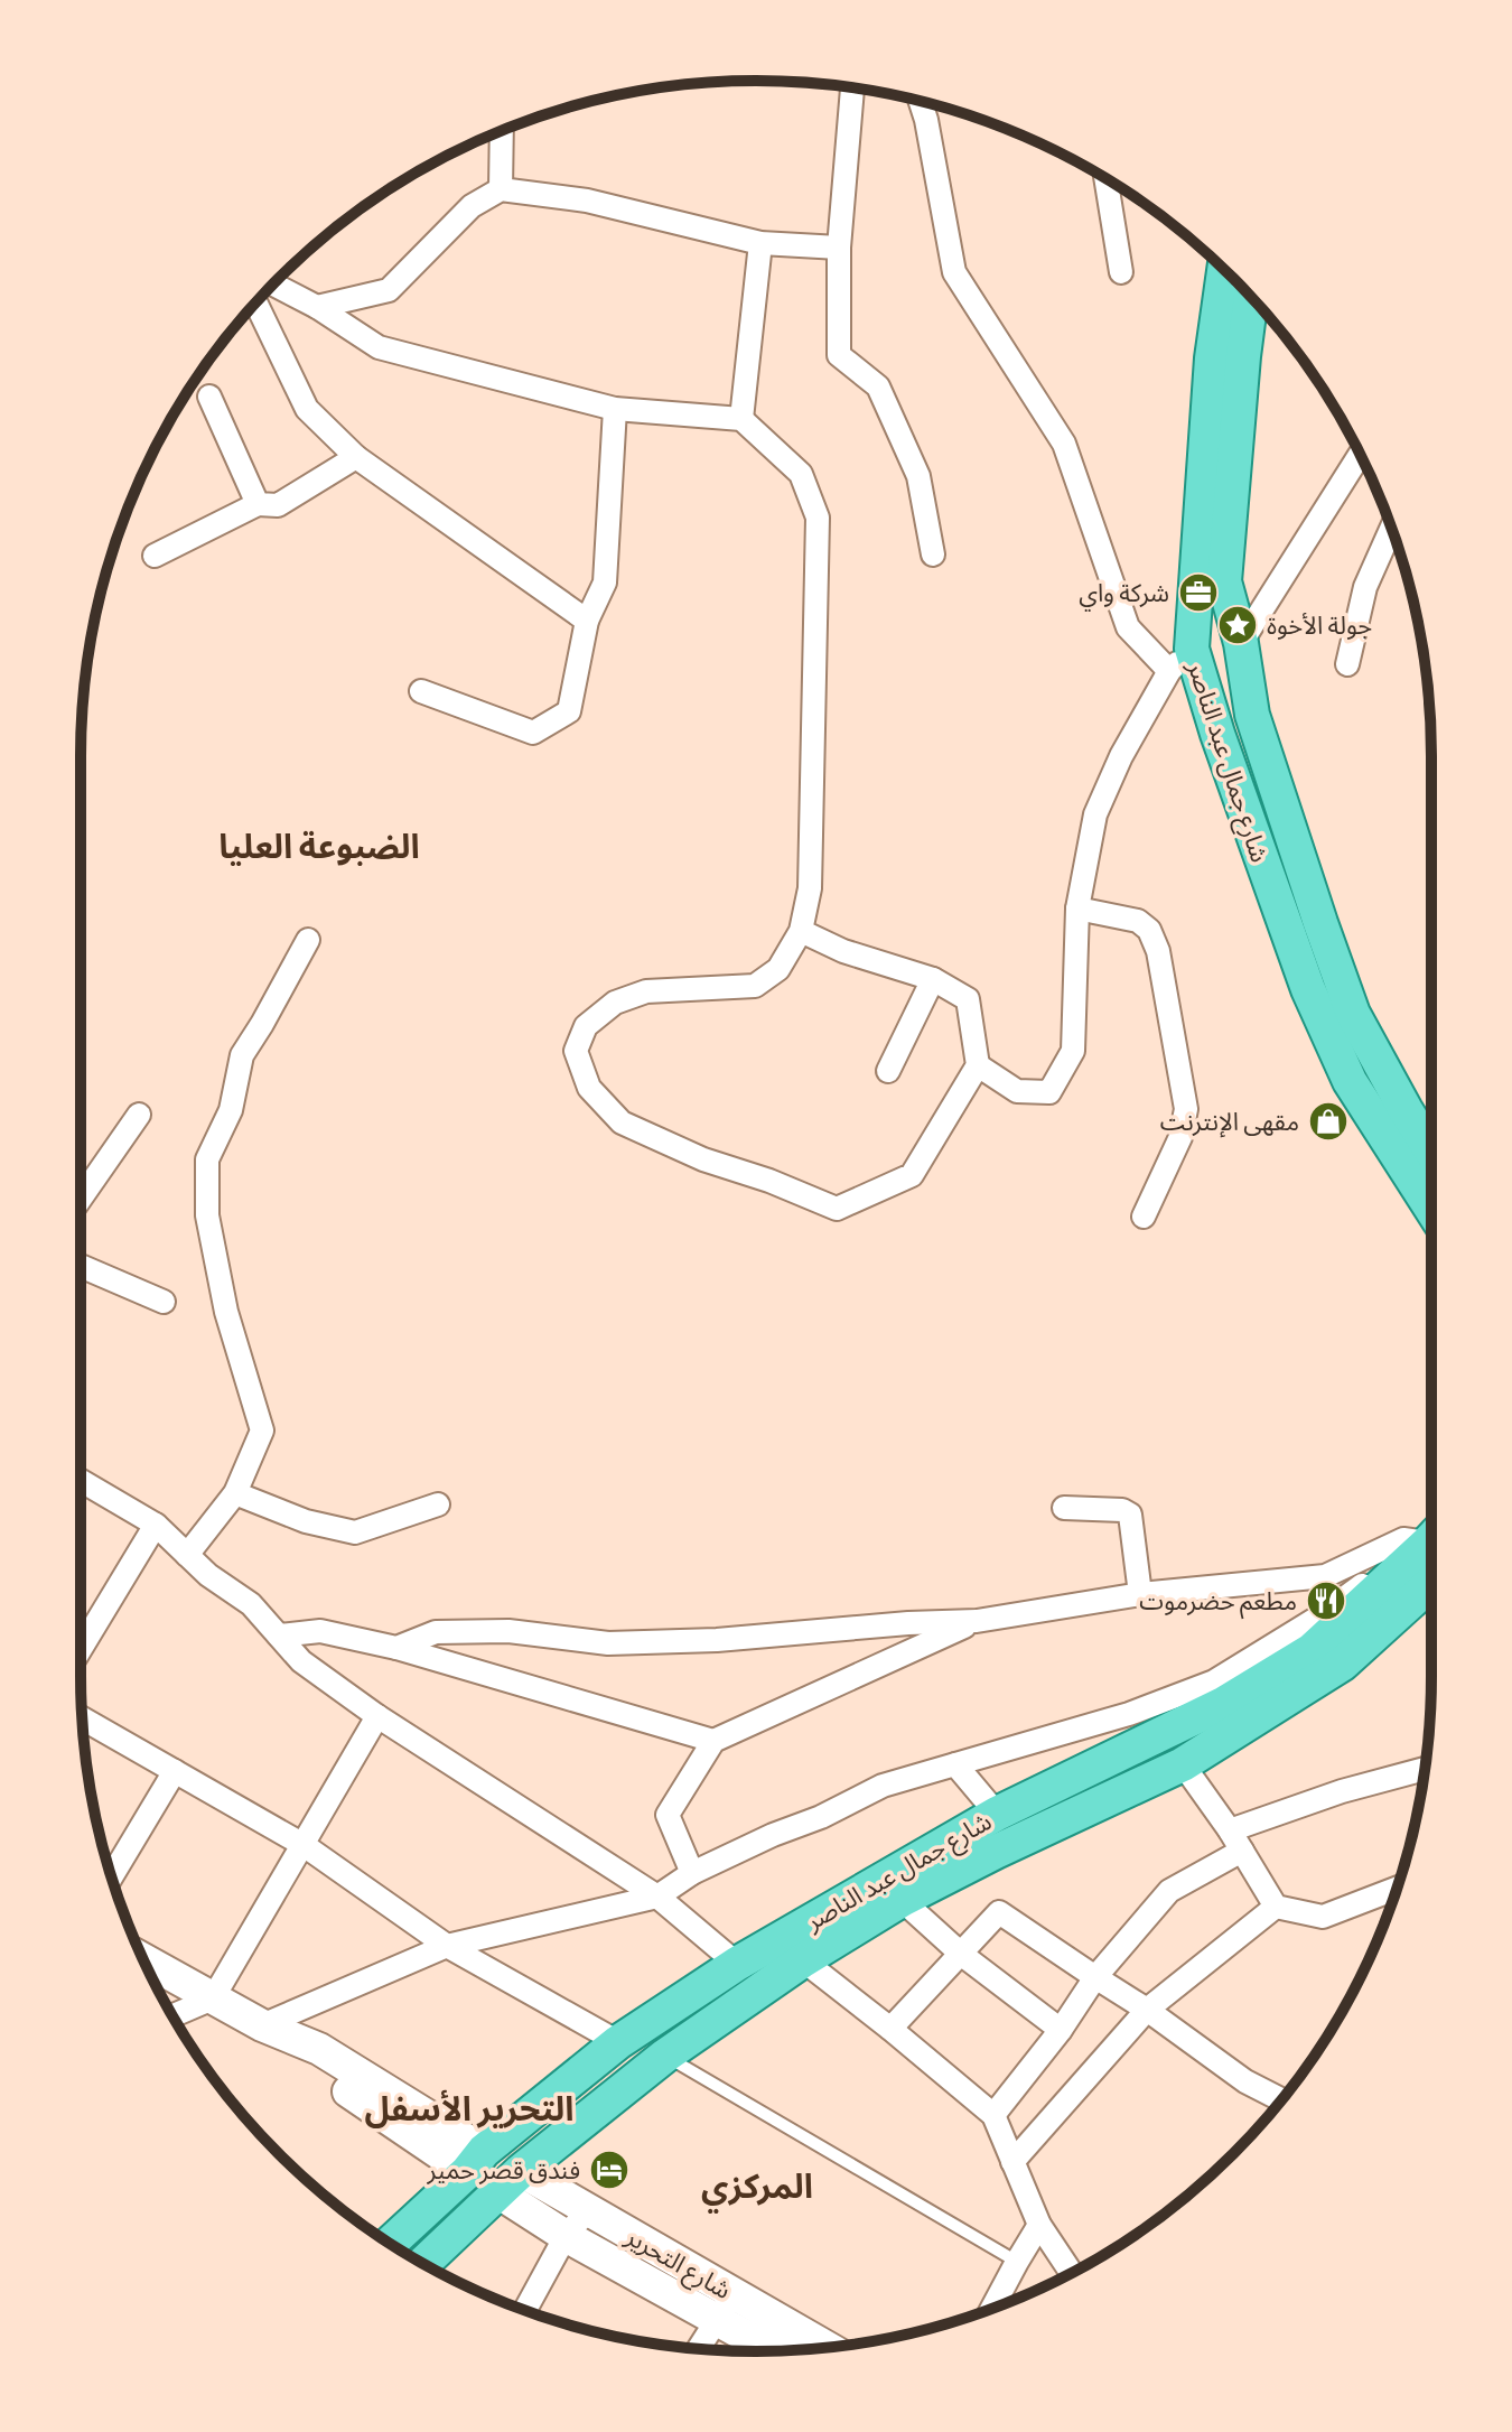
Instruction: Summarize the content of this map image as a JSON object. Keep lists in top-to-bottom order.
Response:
{
  "streets": {
    "main road": ["شارع جمال عبد الناصر", "شارع التحرير"]
  },
  "crossings": [
    ["شارع جمال عبد الناصر", "شارع التحرير"]
  ],
  "districts": ["الضبوعة العليا", "التحرير الأسفل", "المركزي"],
  "places": {
    "office": ["شركة واي"],
    "place": ["جولة الأخوة"],
    "shop": ["مقهى الإنترنت"],
    "restaurant": ["مطعم حضرموت"],
    "hotel": ["فندق قصر حمير"]
  }
}
